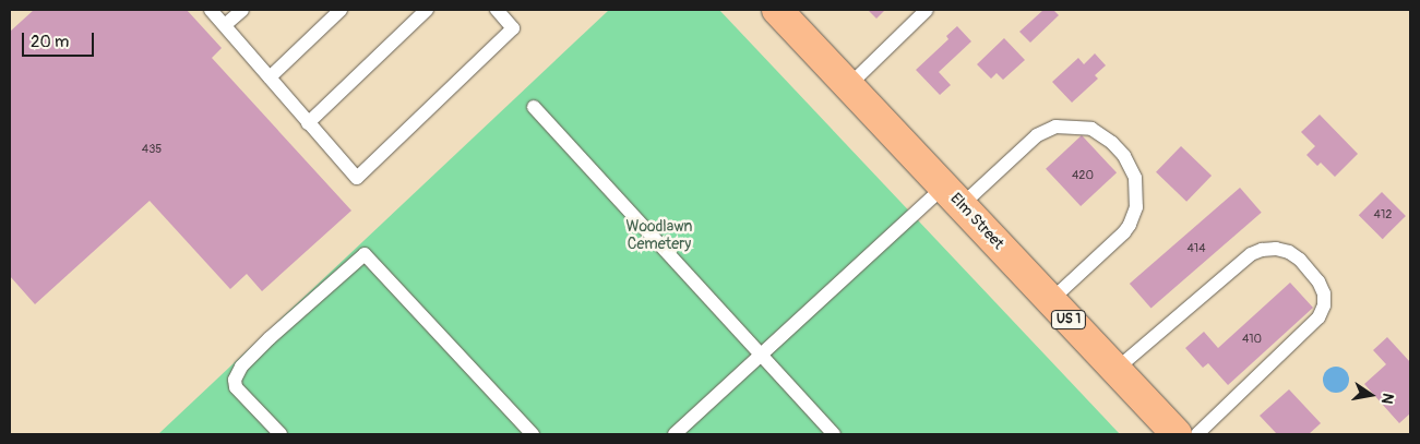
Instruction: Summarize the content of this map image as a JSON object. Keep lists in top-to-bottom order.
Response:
{
  "streets": {
    "main road": ["Elm Street", "US 1"]
  },
  "parks": ["Woodlawn Cemetery"],
  "house_numbers": [
    "435",
    "420",
    "412",
    "414",
    "410"
  ],
  "scale_bar": "20 m",
  "north": "right"
}
